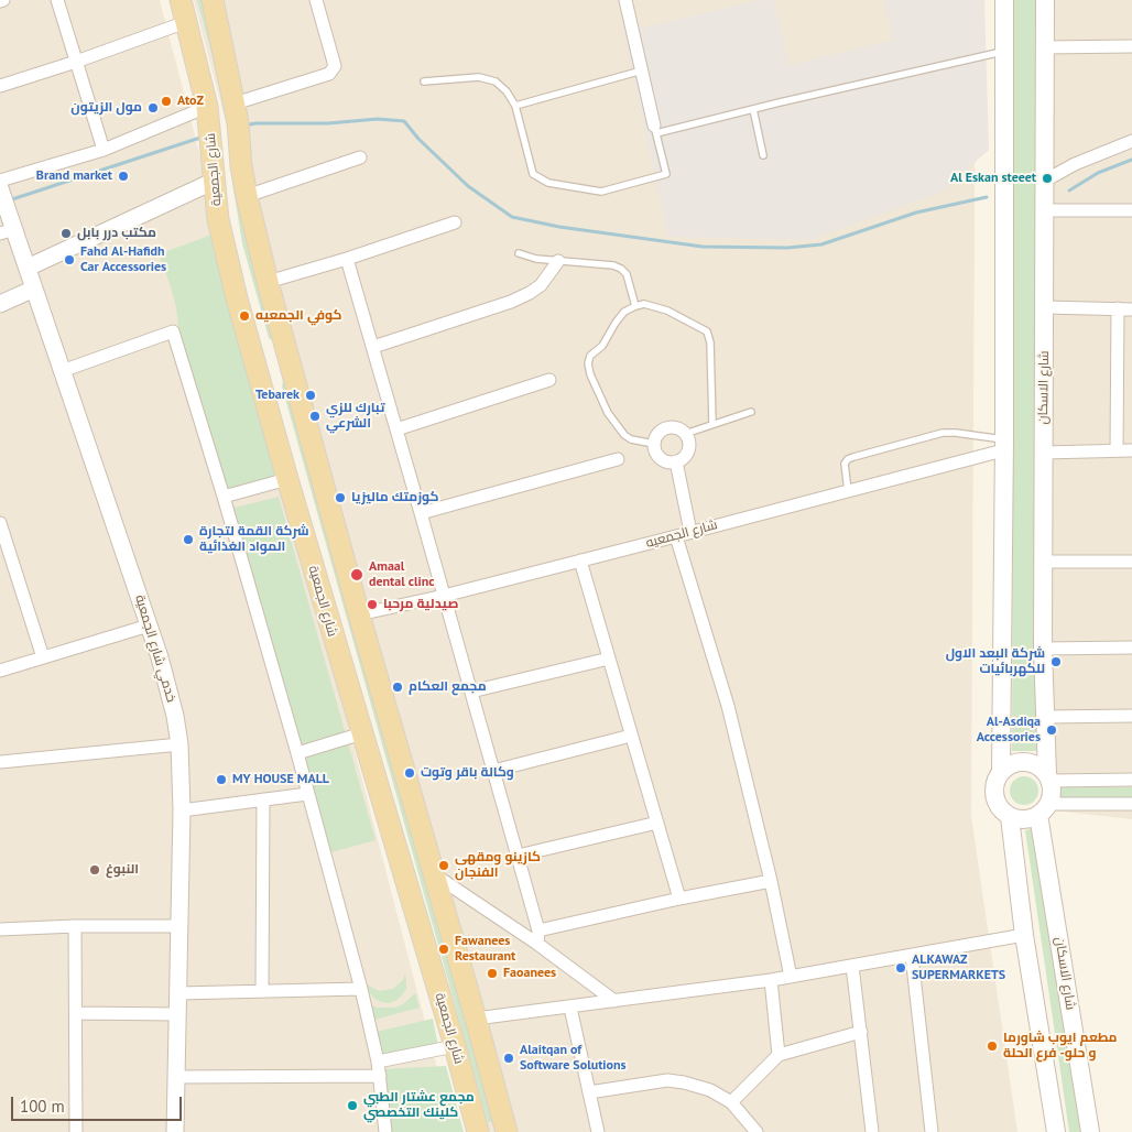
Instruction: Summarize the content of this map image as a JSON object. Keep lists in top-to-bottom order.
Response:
{
  "streets": {
    "main road": ["شارع الجمعية", "شارع الاسكان"],
    "street": ["شارع الجمعيه", "خدمي شارع الجمعية"]
  },
  "crossings": [
    ["شارع الجمعية", "شارع الجمعيه"]
  ],
  "places": [
    "AtoZ",
    "مول الزيتون",
    "Brand market",
    "Al Eskan steeet",
    "مكتب درر بابل",
    "Fahd Al-Hafidh Car Accessories",
    "كوفي الجمعيه",
    "Tebarek",
    "تبارك للزي الشرعي",
    "كوزمتك ماليزيا",
    "شركة القمة لتجارة المواد الغذائية",
    "Amaal dental clinc",
    "صيدلية مرحبا",
    "شركة البعد الاول للكهربائيات",
    "مجمع العكام",
    "Al-Asdiqa Accessories",
    "وكالة باقر وتوت",
    "MY HOUSE MALL",
    "كازينو ومقهى الفنجان",
    "النبوغ",
    "Fawanees Restaurant",
    "ALKAWAZ SUPERMARKETS",
    "Faoanees",
    "مطعم ايوب شاورما و حلو- فرع الحلة",
    "Alaitqan of Software Solutions",
    "مجمع عشتار الطبي كلينك التخصصي"
  ],
  "scale_bar": "100 m"
}
